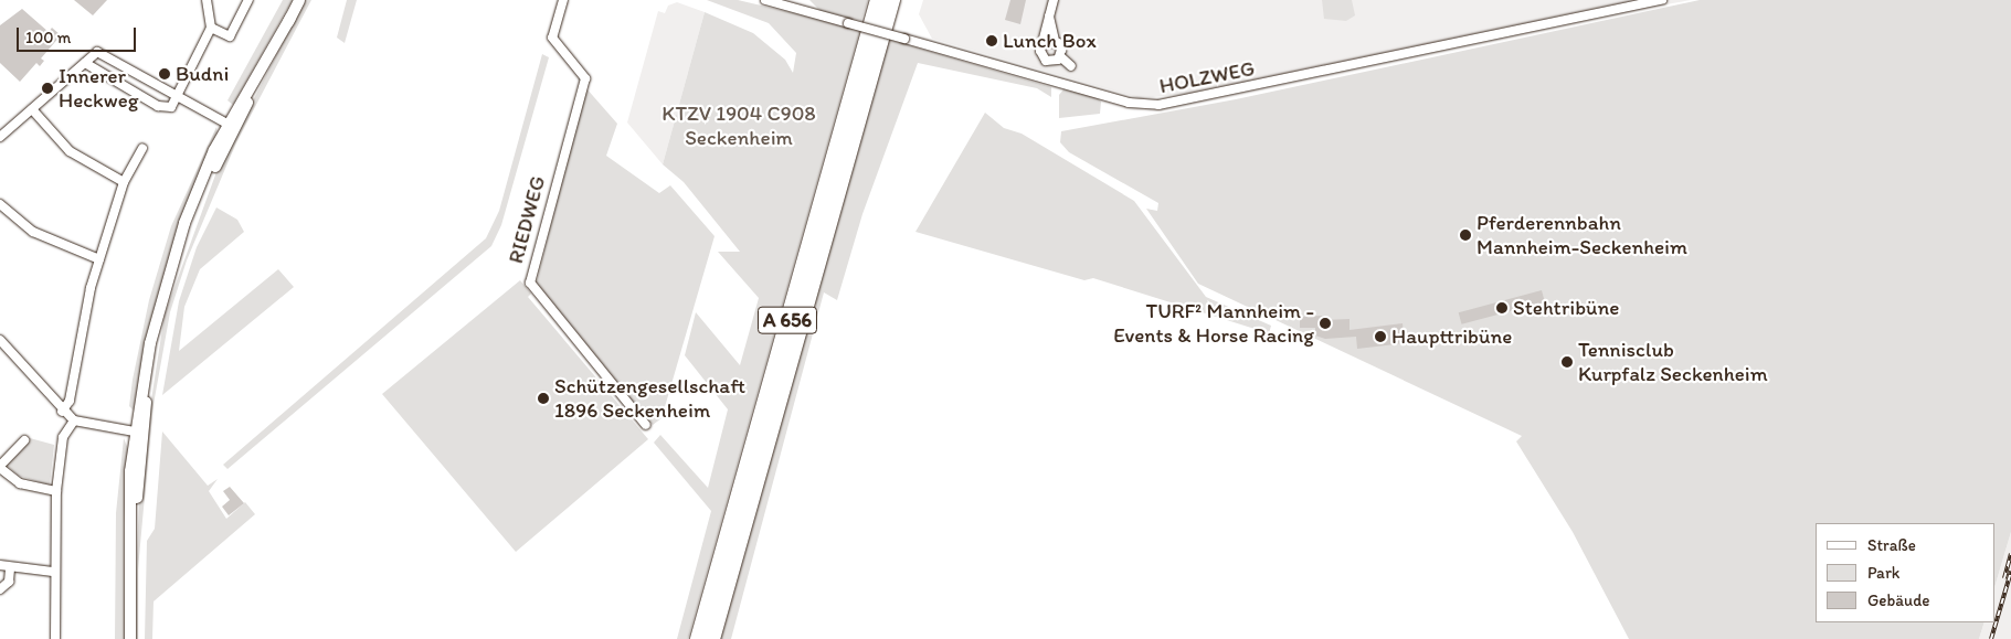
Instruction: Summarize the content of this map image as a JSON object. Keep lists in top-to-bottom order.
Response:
{
  "streets": {
    "highway": ["A 656"],
    "street": ["HOLZWEG", "RIEDWEG"]
  },
  "parks": ["KTZV 1904 C908 Seckenheim"],
  "places": [
    "Lunch Box",
    "Budni",
    "Innerer Heckweg",
    "Pferderennbahn Mannheim-Seckenheim",
    "Stehtribüne",
    "TURF² Mannheim - Events & Horse Racing",
    "Haupttribüne",
    "Tennisclub Kurpfalz Seckenheim",
    "Schützengesellschaft 1896 Seckenheim"
  ],
  "legend": ["Straße", "Park", "Gebäude"],
  "scale_bar": "100 m"
}
